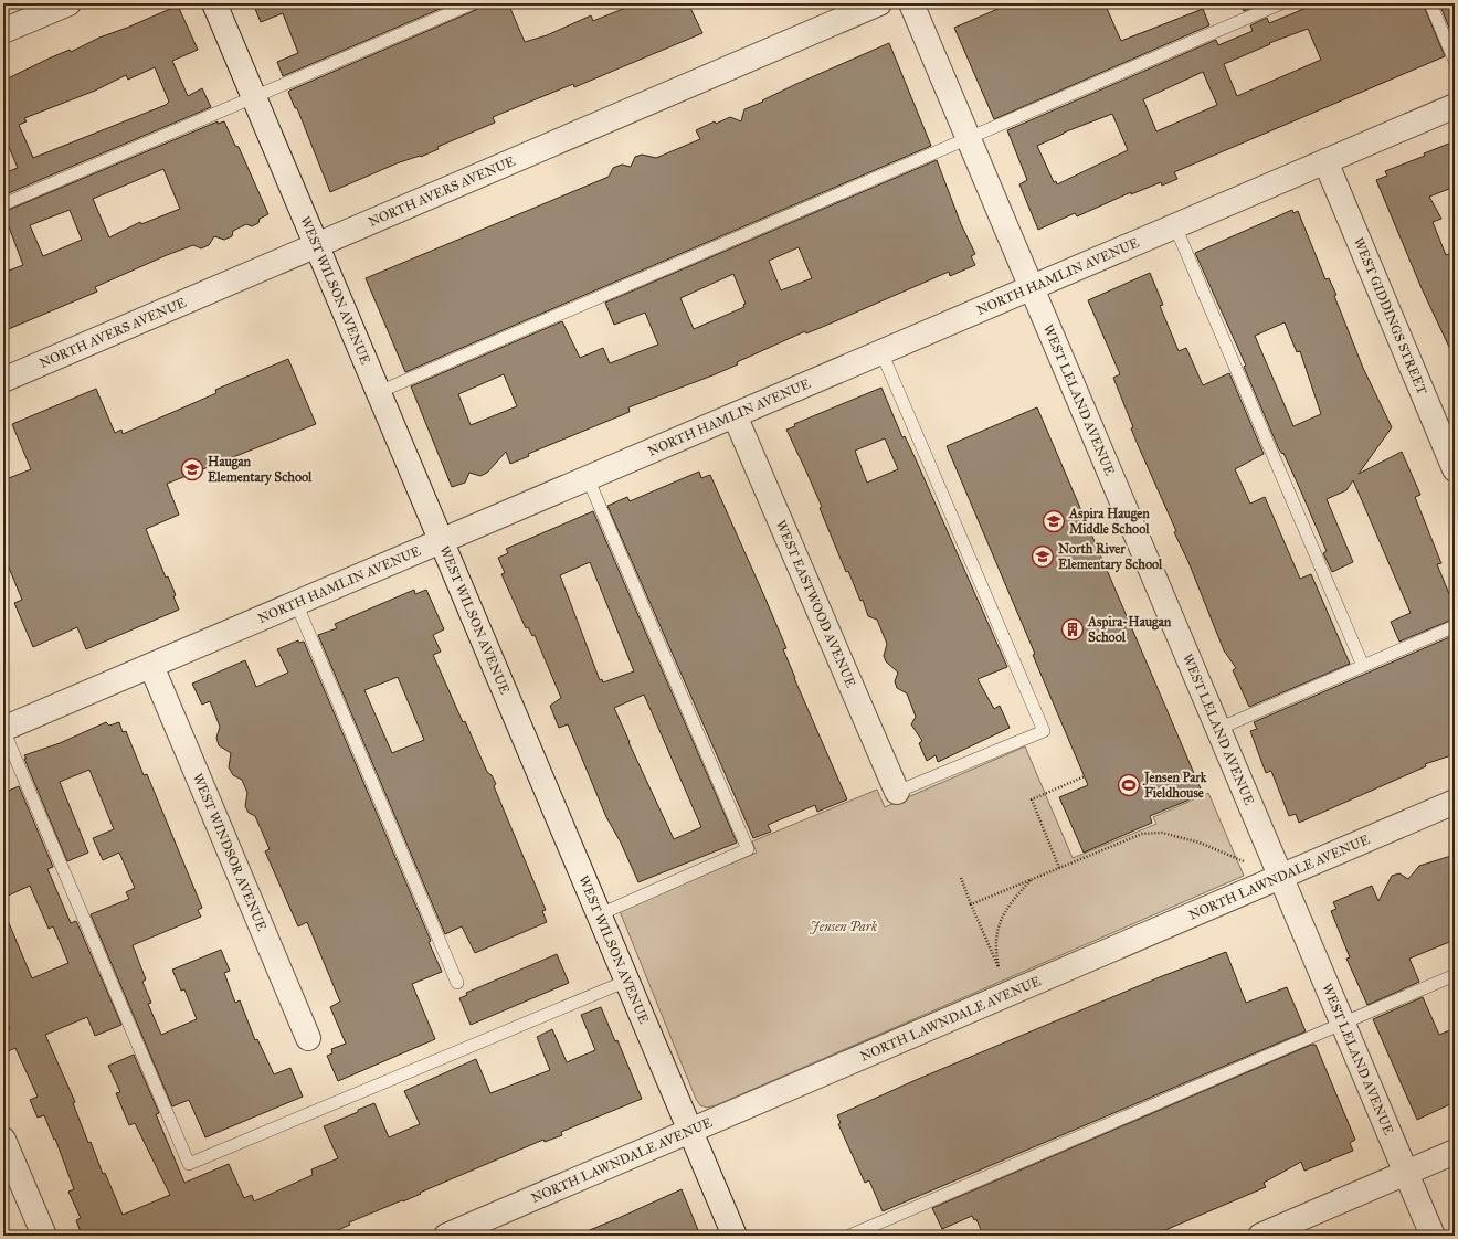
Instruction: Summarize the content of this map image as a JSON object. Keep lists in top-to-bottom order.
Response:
{
  "streets": {
    "street": [
      "NORTH AVERS AVENUE",
      "NORTH HAMLIN AVENUE",
      "WEST WILSON AVENUE",
      "WEST GIDDINGS STREET",
      "WEST LELAND AVENUE",
      "WEST EASTWOOD AVENUE",
      "WEST WINDSOR AVENUE",
      "NORTH LAWNDALE AVENUE"
    ]
  },
  "crossings": [
    ["NORTH AVERS AVENUE", "WEST WILSON AVENUE"],
    ["NORTH HAMLIN AVENUE", "WEST WILSON AVENUE"],
    ["NORTH HAMLIN AVENUE", "WEST GIDDINGS STREET"],
    ["NORTH HAMLIN AVENUE", "WEST LELAND AVENUE"],
    ["NORTH HAMLIN AVENUE", "WEST EASTWOOD AVENUE"],
    ["NORTH HAMLIN AVENUE", "WEST WINDSOR AVENUE"],
    ["WEST WILSON AVENUE", "NORTH LAWNDALE AVENUE"],
    ["WEST LELAND AVENUE", "NORTH LAWNDALE AVENUE"]
  ],
  "parks": ["Jensen Park"],
  "places": {
    "school or university": ["Haugan Elementary School", "Aspira Haugen Middle School", "North River Elementary School"],
    "building": ["Aspira-Haugan School"],
    "sports": ["Jensen Park Fieldhouse"]
  }
}
